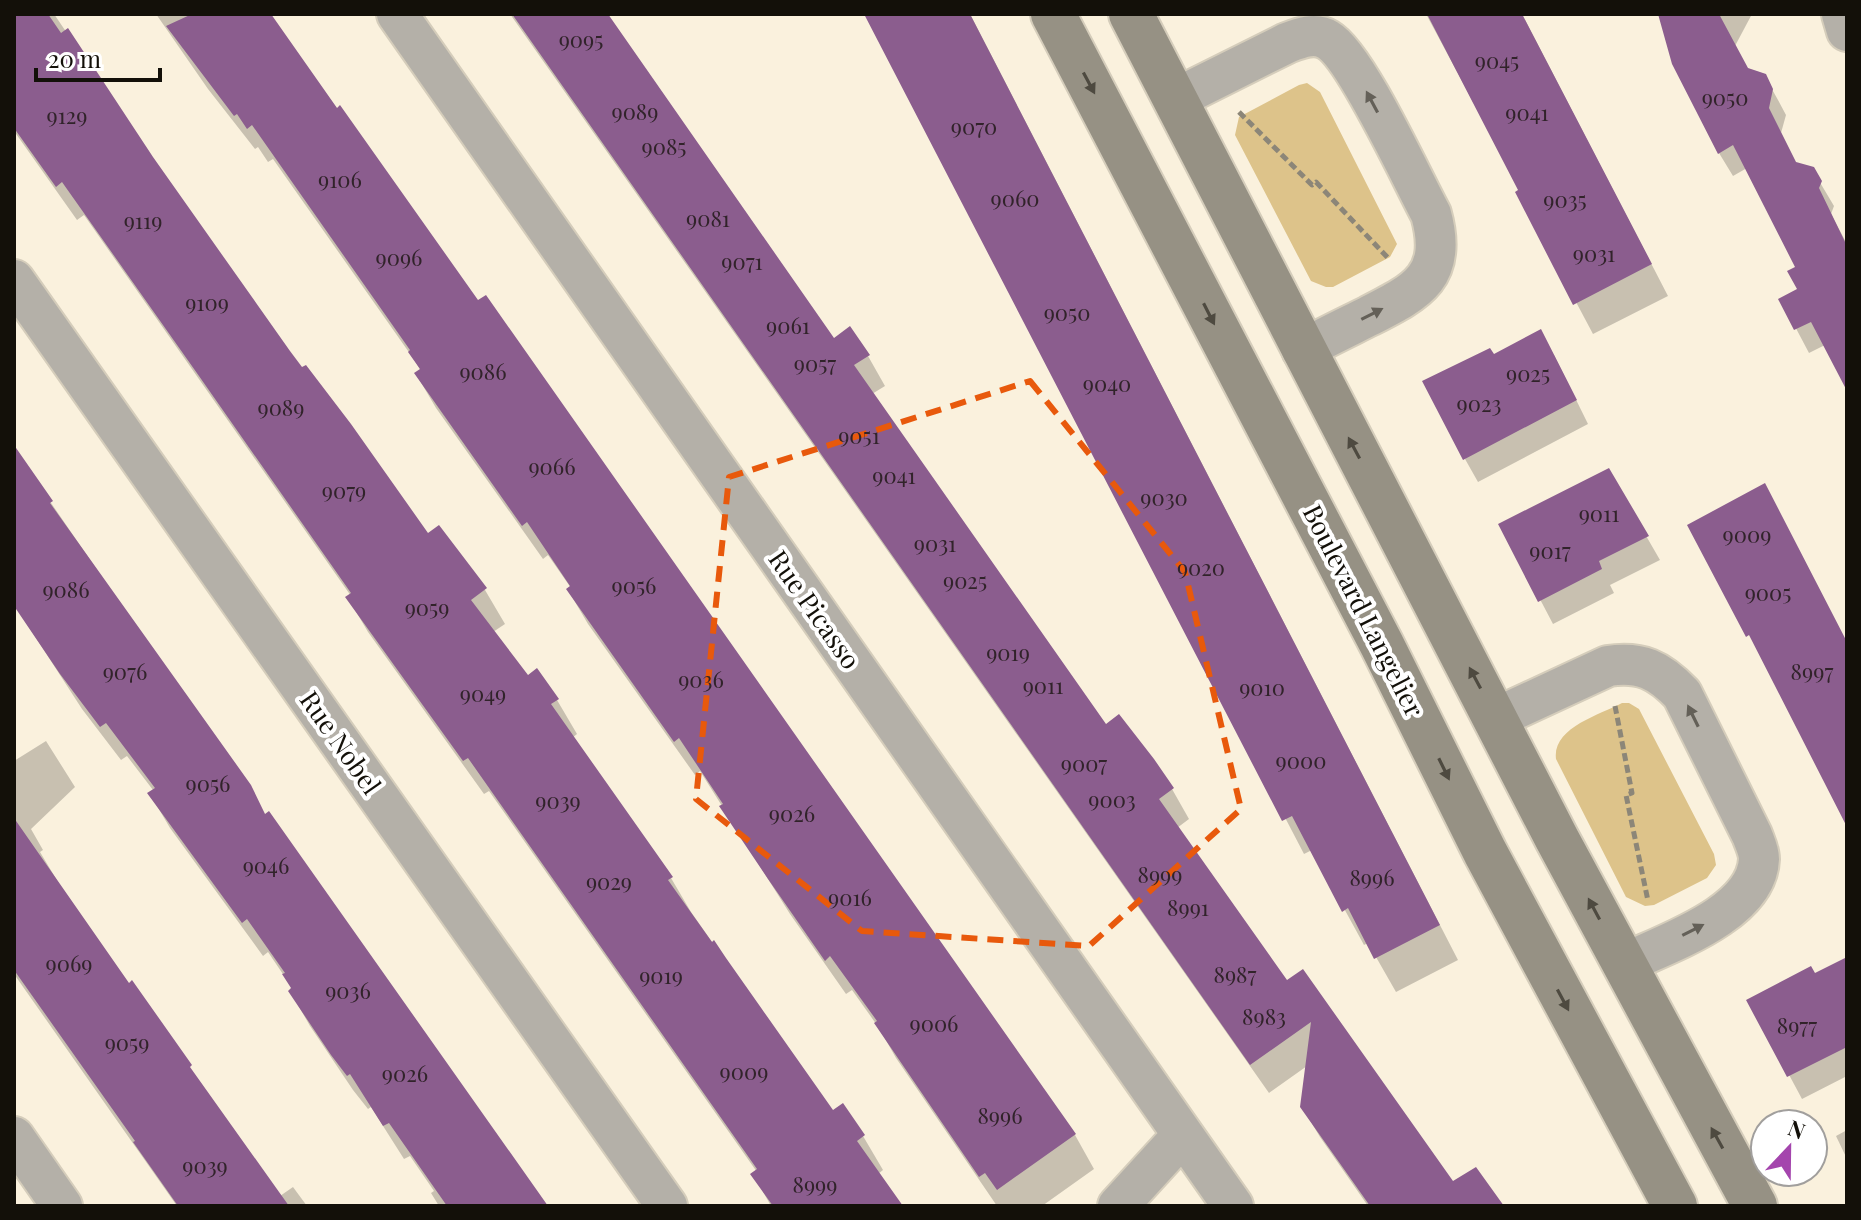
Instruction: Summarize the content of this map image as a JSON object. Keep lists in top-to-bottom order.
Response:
{
  "streets": {
    "main road": ["Boulevard Langelier"],
    "street": ["Rue Picasso", "Rue Nobel"]
  },
  "house_numbers": [
    "9095",
    "9045",
    "9050",
    "9089",
    "9041",
    "9129",
    "9070",
    "9085",
    "9106",
    "9060",
    "9035",
    "9081",
    "9119",
    "9031",
    "9096",
    "9071",
    "9109",
    "9050",
    "9061",
    "9057",
    "9086",
    "9025",
    "9040",
    "9023",
    "9089",
    "9051",
    "9066",
    "9041",
    "9079",
    "9030",
    "9011",
    "9009",
    "9031",
    "9017",
    "9020",
    "9025",
    "9056",
    "9086",
    "9005",
    "9059",
    "9019",
    "9076",
    "8997",
    "9036",
    "9011",
    "9010",
    "9049",
    "9000",
    "9007",
    "9056",
    "9003",
    "9039",
    "9026",
    "9046",
    "8999",
    "8996",
    "9029",
    "9016",
    "8991",
    "9069",
    "8987",
    "9019",
    "9036",
    "8983",
    "9006",
    "8977",
    "9059",
    "9009",
    "9026",
    "8996",
    "9039",
    "8999"
  ],
  "scale_bar": "20 m",
  "north": "top"
}
